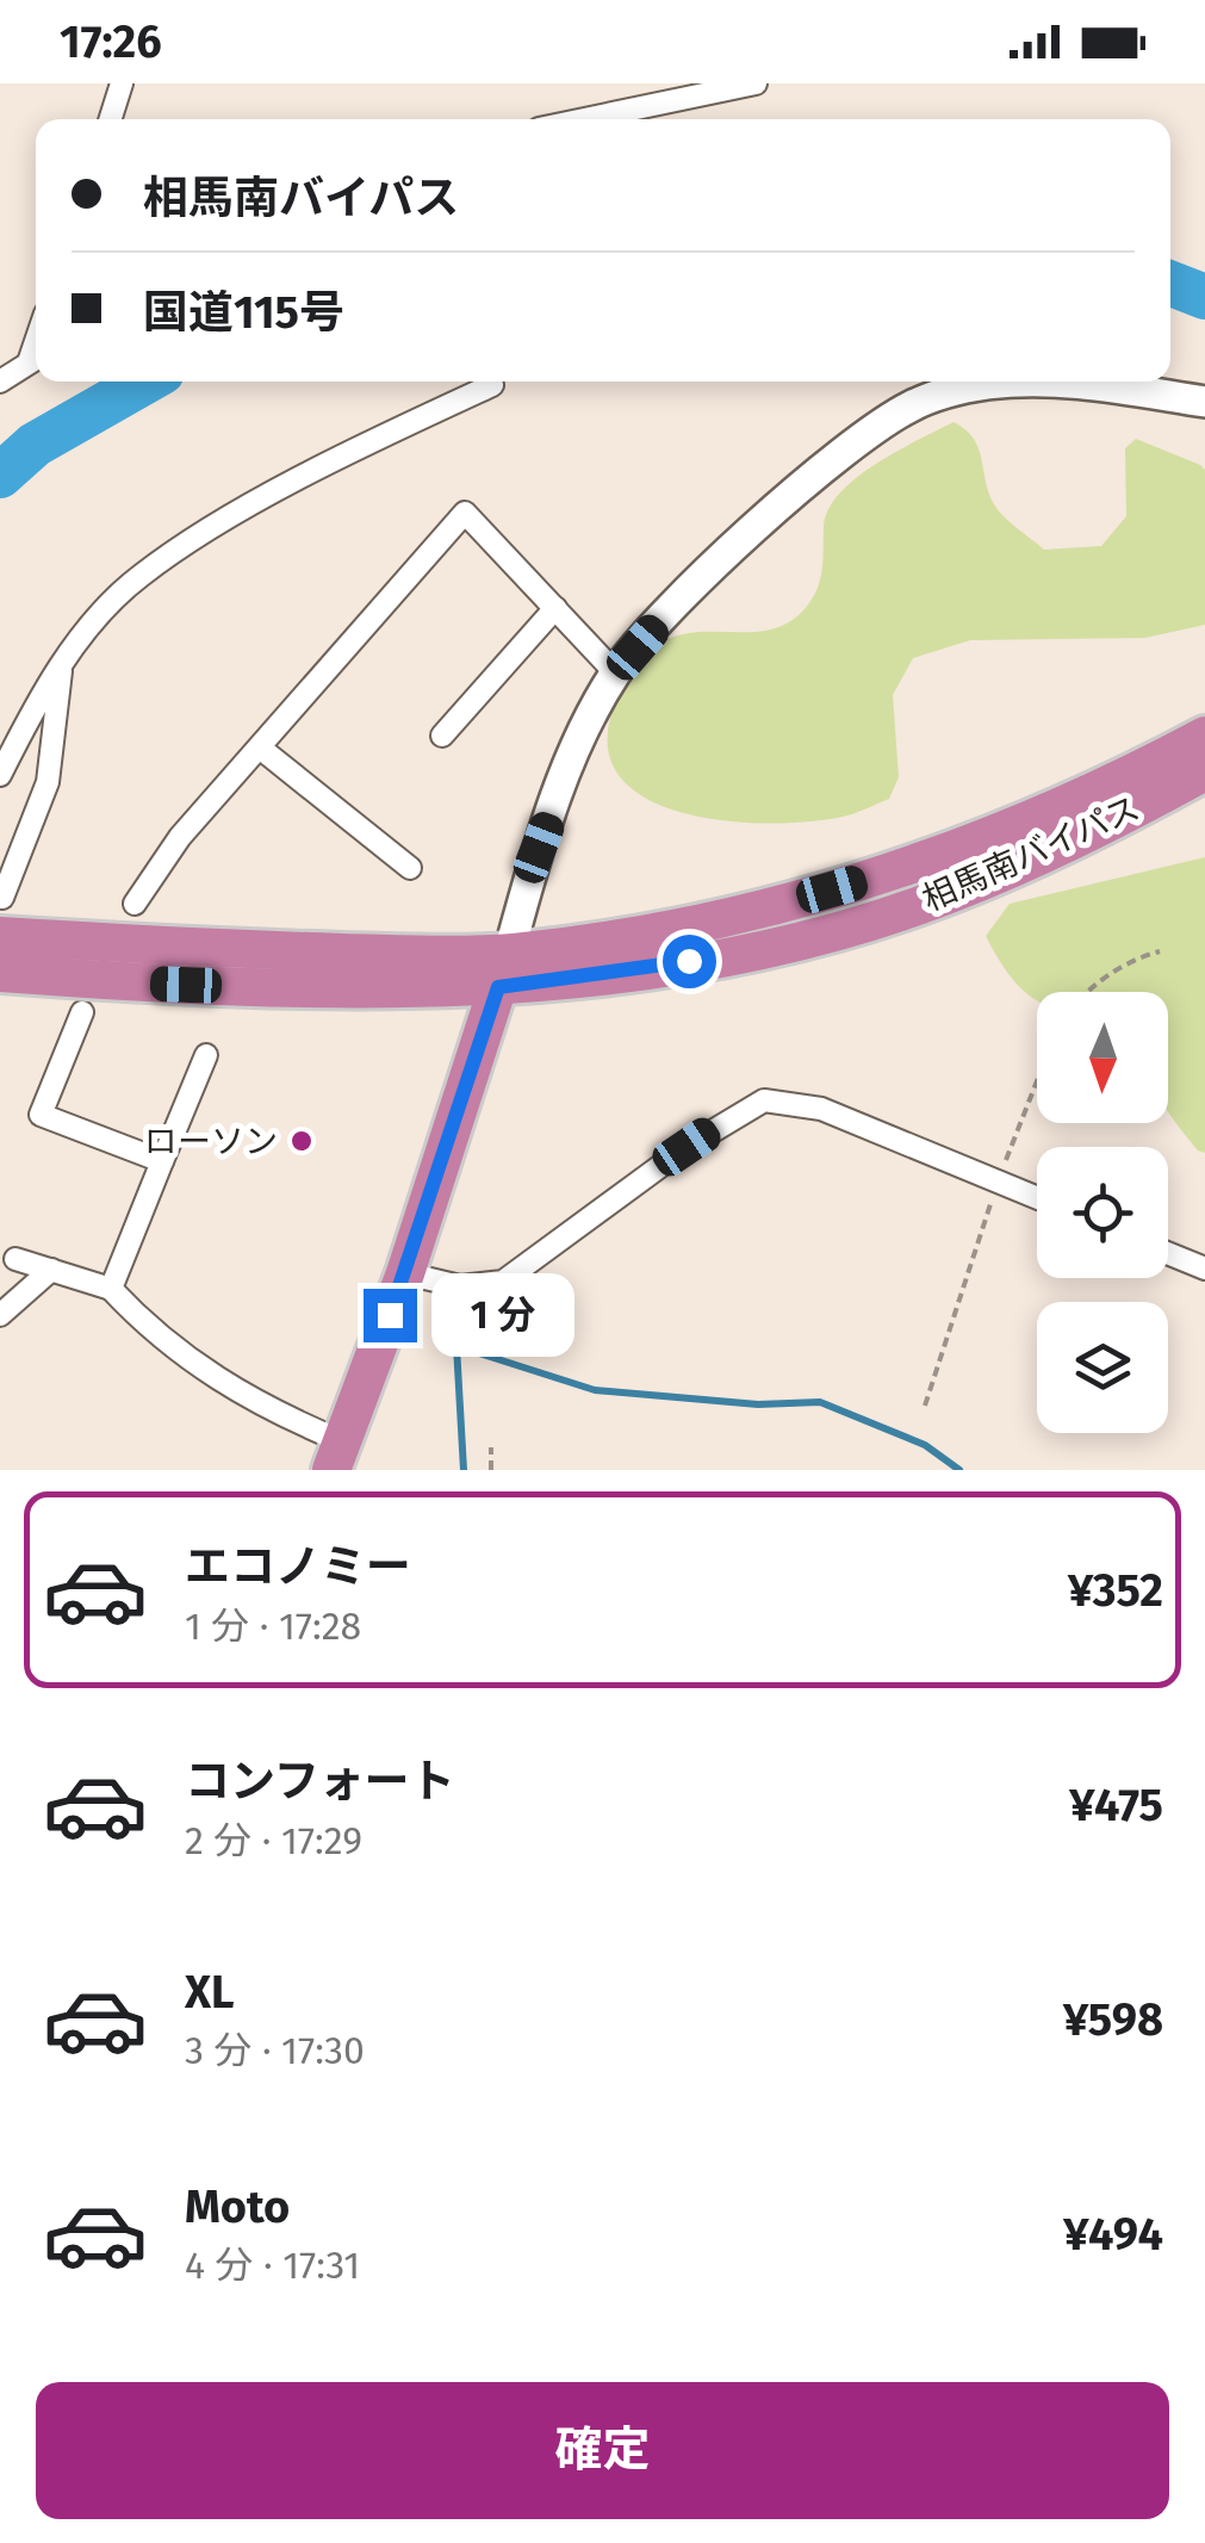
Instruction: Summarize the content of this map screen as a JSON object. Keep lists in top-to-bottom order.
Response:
{
  "streets": {
    "highway": ["相馬南バイパス"]
  },
  "places": ["ローソン"],
  "north": "bottom",
  "page": {
    "status": "17:26",
    "banner": ["相馬南バイパス", "国道115号"],
    "bubble": "1 分",
    "list": [
      {
        "name": "エコノミー",
        "note": "1 分 · 17:28",
        "value": "¥352"
      },
      {
        "name": "コンフォート",
        "note": "2 分 · 17:29",
        "value": "¥475"
      },
      {
        "name": "XL",
        "note": "3 分 · 17:30",
        "value": "¥598"
      },
      {
        "name": "Moto",
        "note": "4 分 · 17:31",
        "value": "¥494"
      }
    ],
    "buttons": "確定"
  }
}
